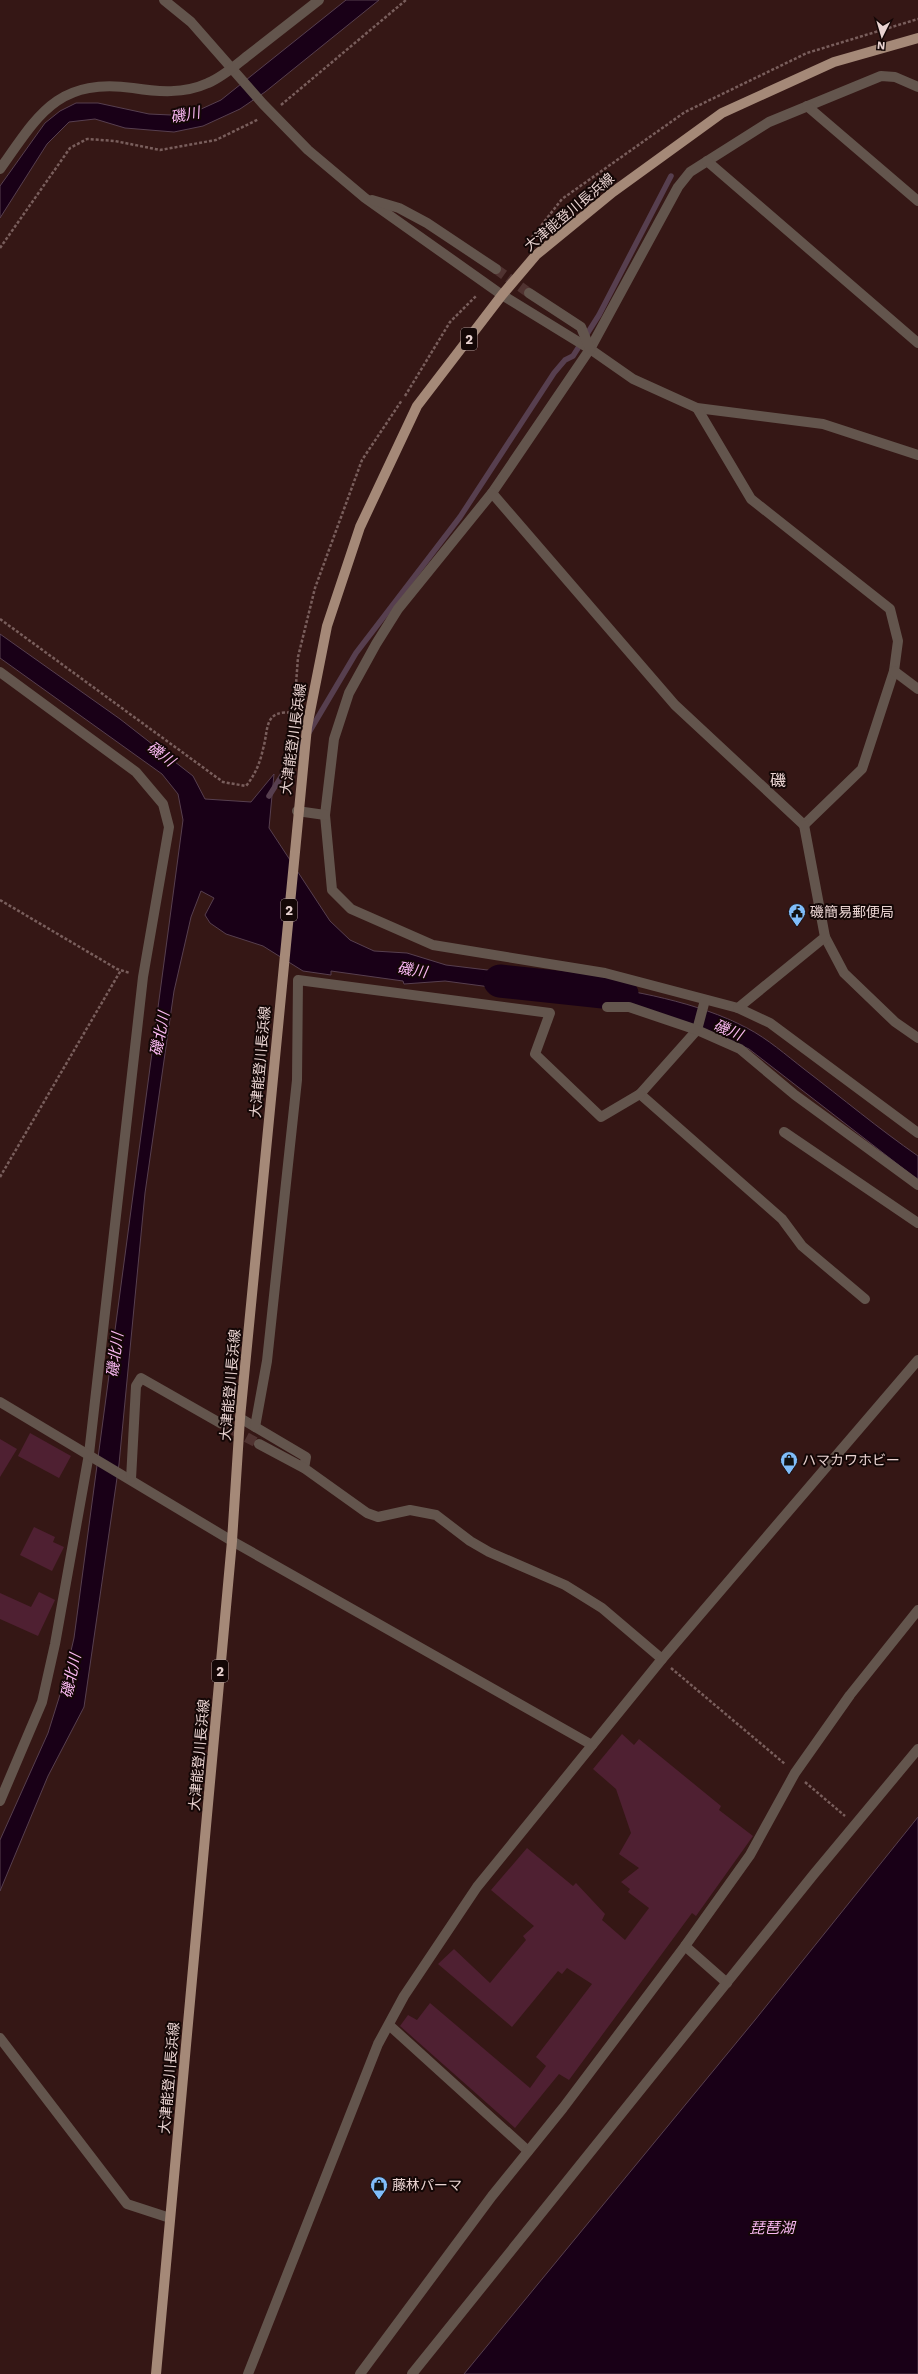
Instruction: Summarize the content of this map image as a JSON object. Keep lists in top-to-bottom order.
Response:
{
  "streets": {
    "main road": ["大津能登川長浜線", "2"]
  },
  "districts": ["磯"],
  "water": ["磯川", "磯北川", "琵琶湖"],
  "places": {
    "public building": ["磯簡易郵便局"],
    "shop": ["ハマカワホビー", "藤林パーマ"]
  },
  "north": "bottom"
}
